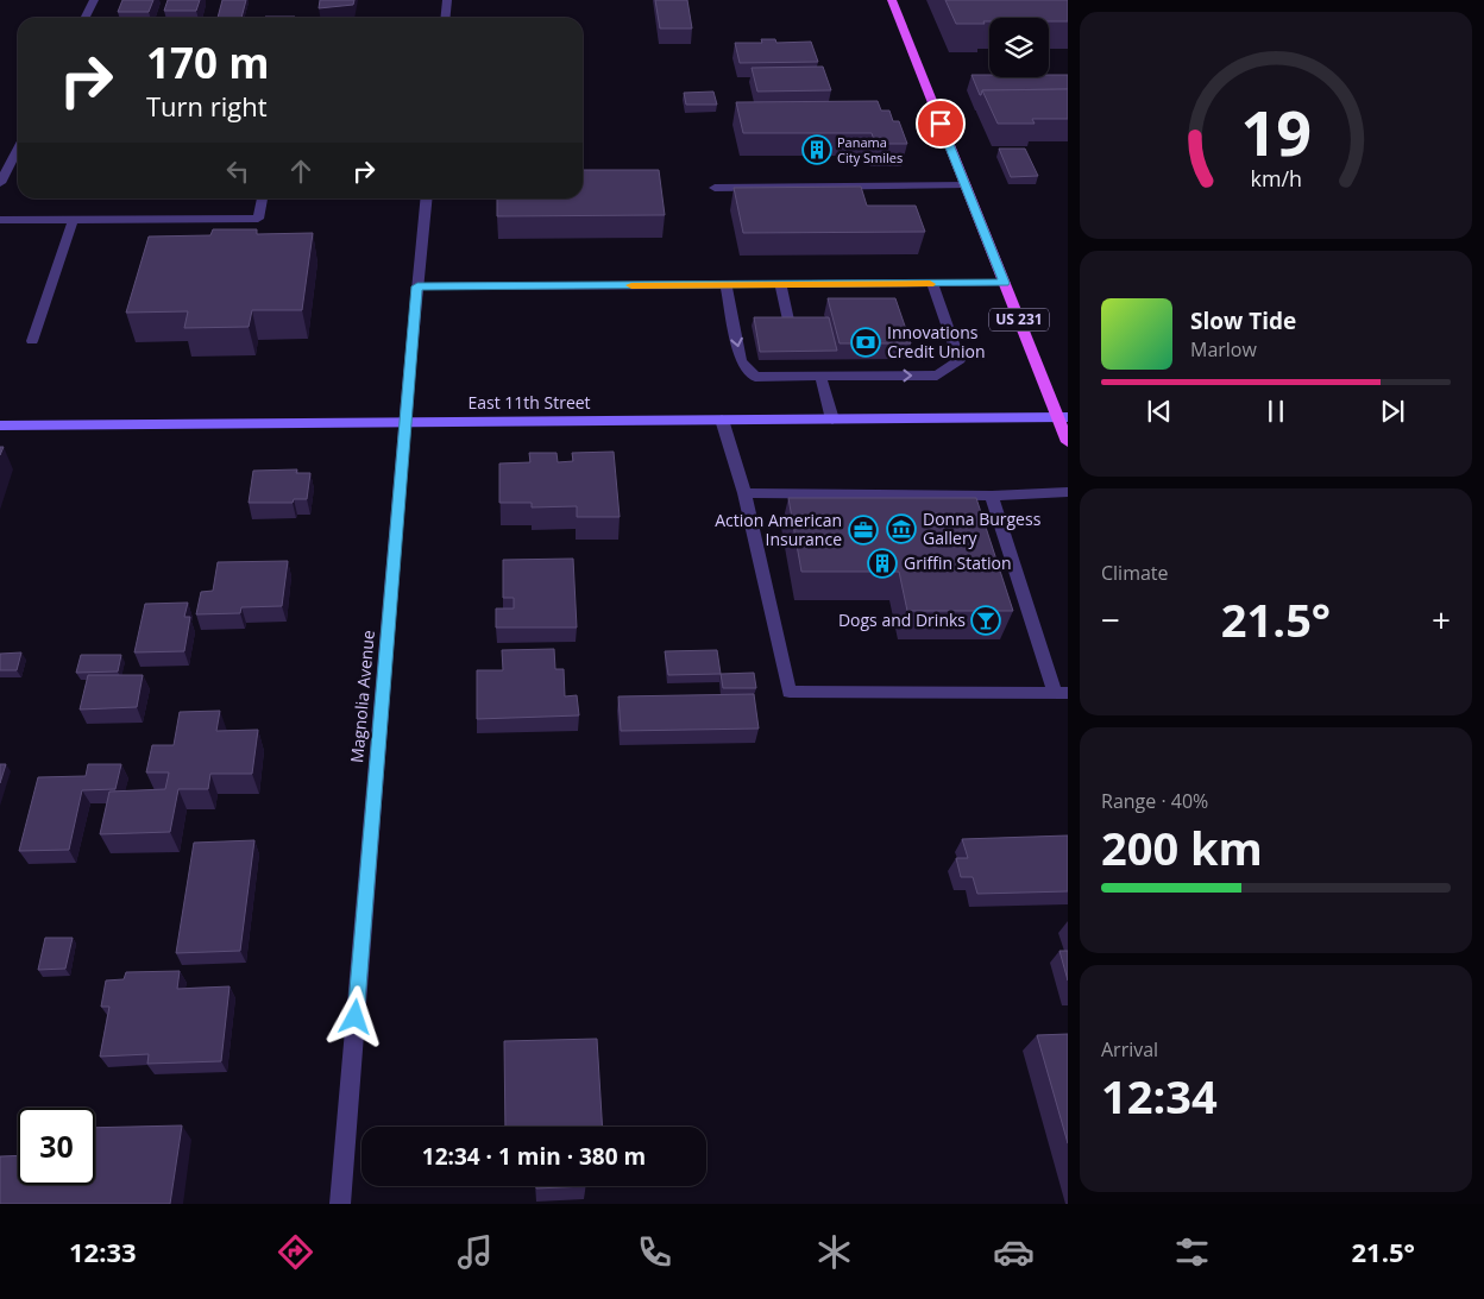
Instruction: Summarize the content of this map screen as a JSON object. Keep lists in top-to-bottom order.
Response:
{
  "streets": {
    "main road": ["US 231", "East 11th Street"],
    "street": ["Magnolia Avenue"]
  },
  "crossings": [
    ["US 231", "East 11th Street"],
    ["East 11th Street", "Magnolia Avenue"]
  ],
  "places": {
    "building": ["Panama City Smiles", "Griffin Station"],
    "bank": ["Innovations Credit Union"],
    "museum": ["Donna Burgess Gallery"],
    "office": ["Action American Insurance"],
    "bar": ["Dogs and Drinks"]
  },
  "page": {
    "turn": ["170 m", "Turn right"],
    "song": ["Slow Tide", "Marlow"],
    "tile": [
      "Climate",
      ["Range · 40%", "200 km"],
      ["Arrival", "12:34"]
    ],
    "heat": ["−", "21.5°", "+"],
    "limit": "30",
    "trip": "12:34 · 1 min · 380 m",
    "tabs": ["12:33", "21.5°"],
    "gauge": ["19", "km/h"]
  }
}
